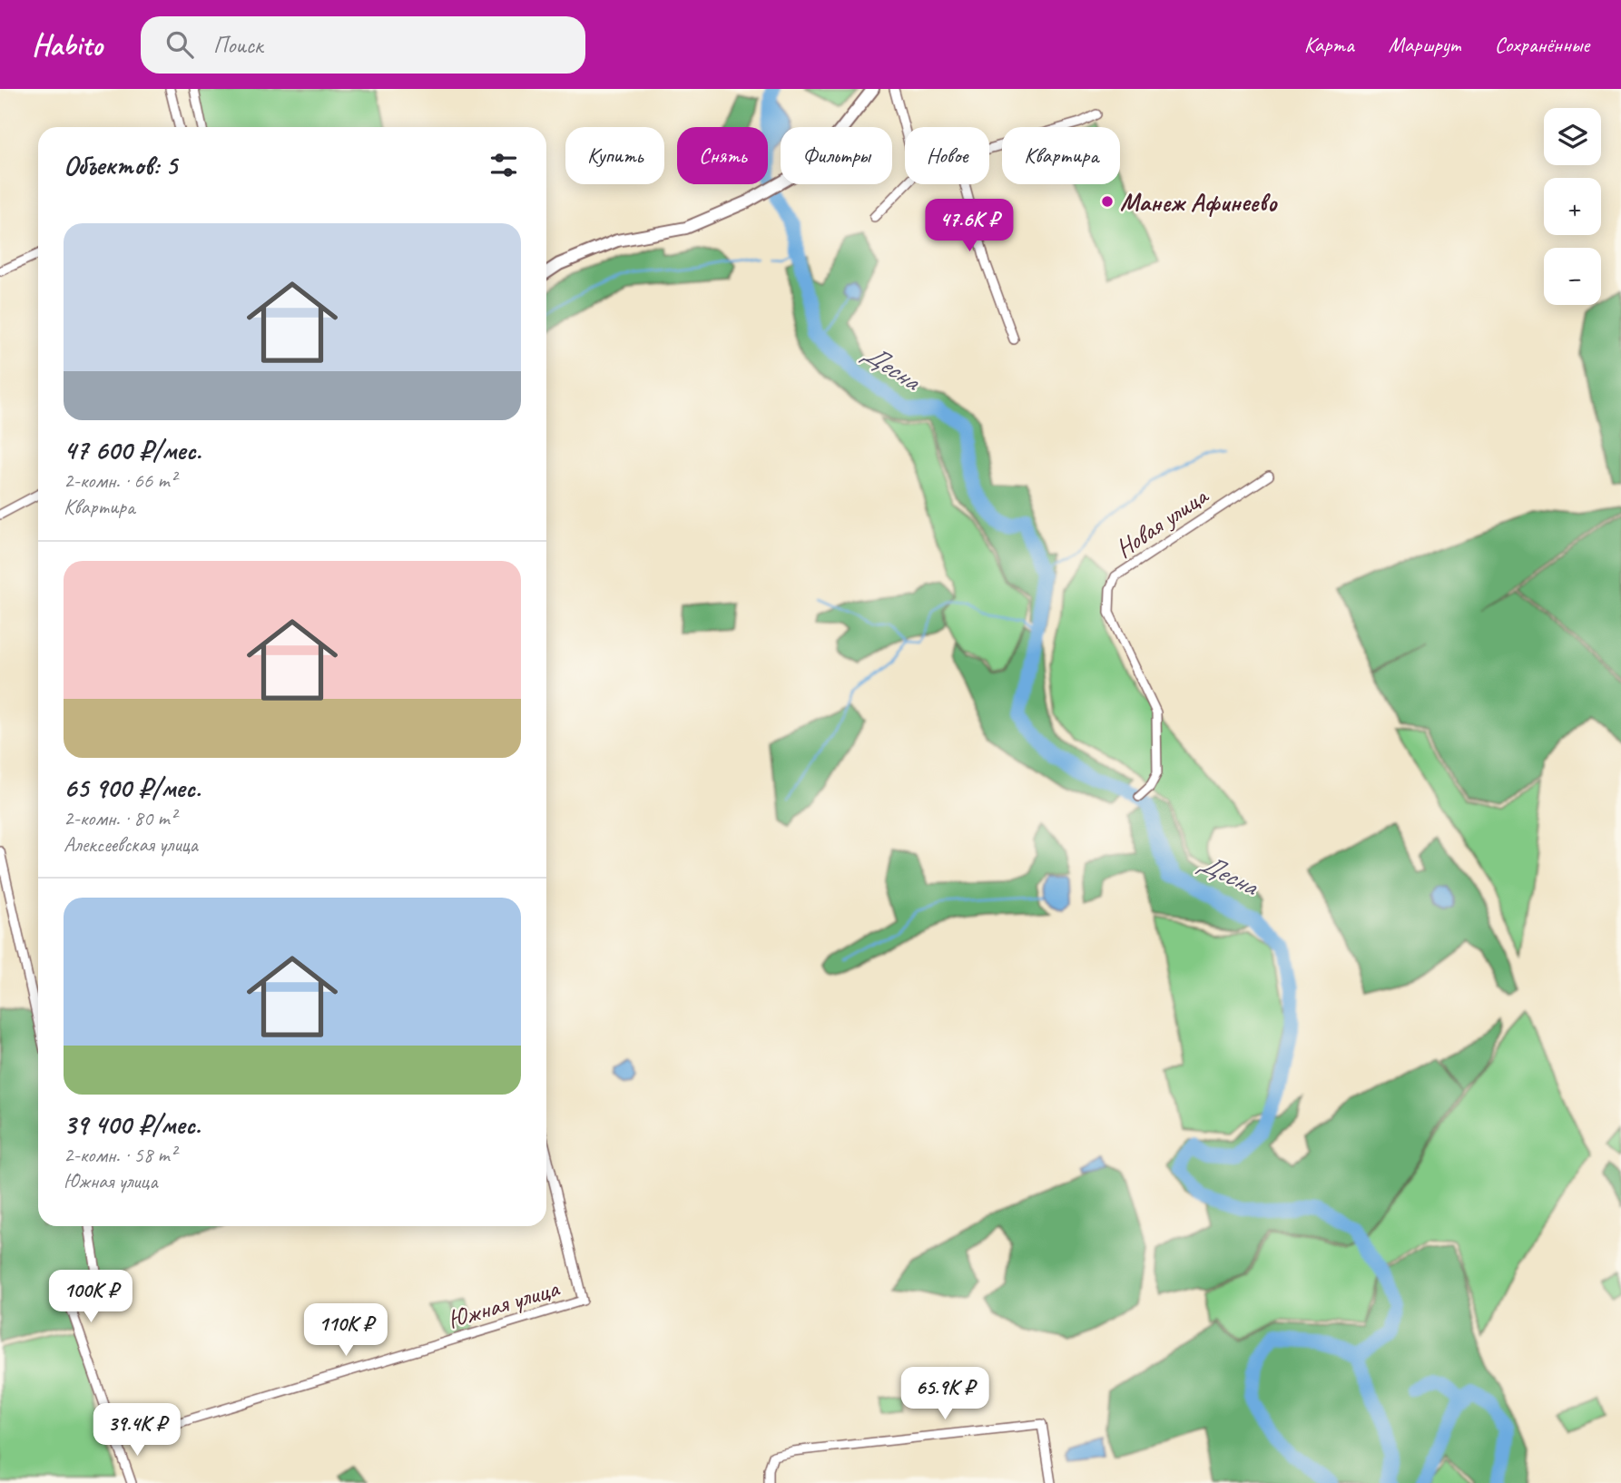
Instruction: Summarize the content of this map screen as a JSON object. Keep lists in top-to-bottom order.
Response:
{
  "streets": {
    "street": ["Новая улица", "Южная улица"]
  },
  "water": ["Десна"],
  "places": ["Манеж Афинеево"],
  "page": {
    "header": "Habito",
    "search": "Поиск",
    "nav": ["Карта", "Маршрут", "Сохранённые"],
    "map_buttons": ["+", "−"],
    "chip": [
      "Купить",
      "Снять",
      "Фильтры",
      "Новое",
      "Квартира"
    ],
    "heading": "Объектов: 5",
    "price": [
      "47.6K ₽",
      "100K ₽",
      "110K ₽",
      "65.9K ₽",
      "39.4K ₽"
    ],
    "list": [
      {
        "name": "47 600 ₽/мес.",
        "note": "2-комн. · 66 m² · Квартира"
      },
      {
        "name": "65 900 ₽/мес.",
        "note": "2-комн. · 80 m² · Алексеевская улица"
      },
      {
        "name": "39 400 ₽/мес.",
        "note": "2-комн. · 58 m² · Южная улица"
      }
    ]
  }
}
